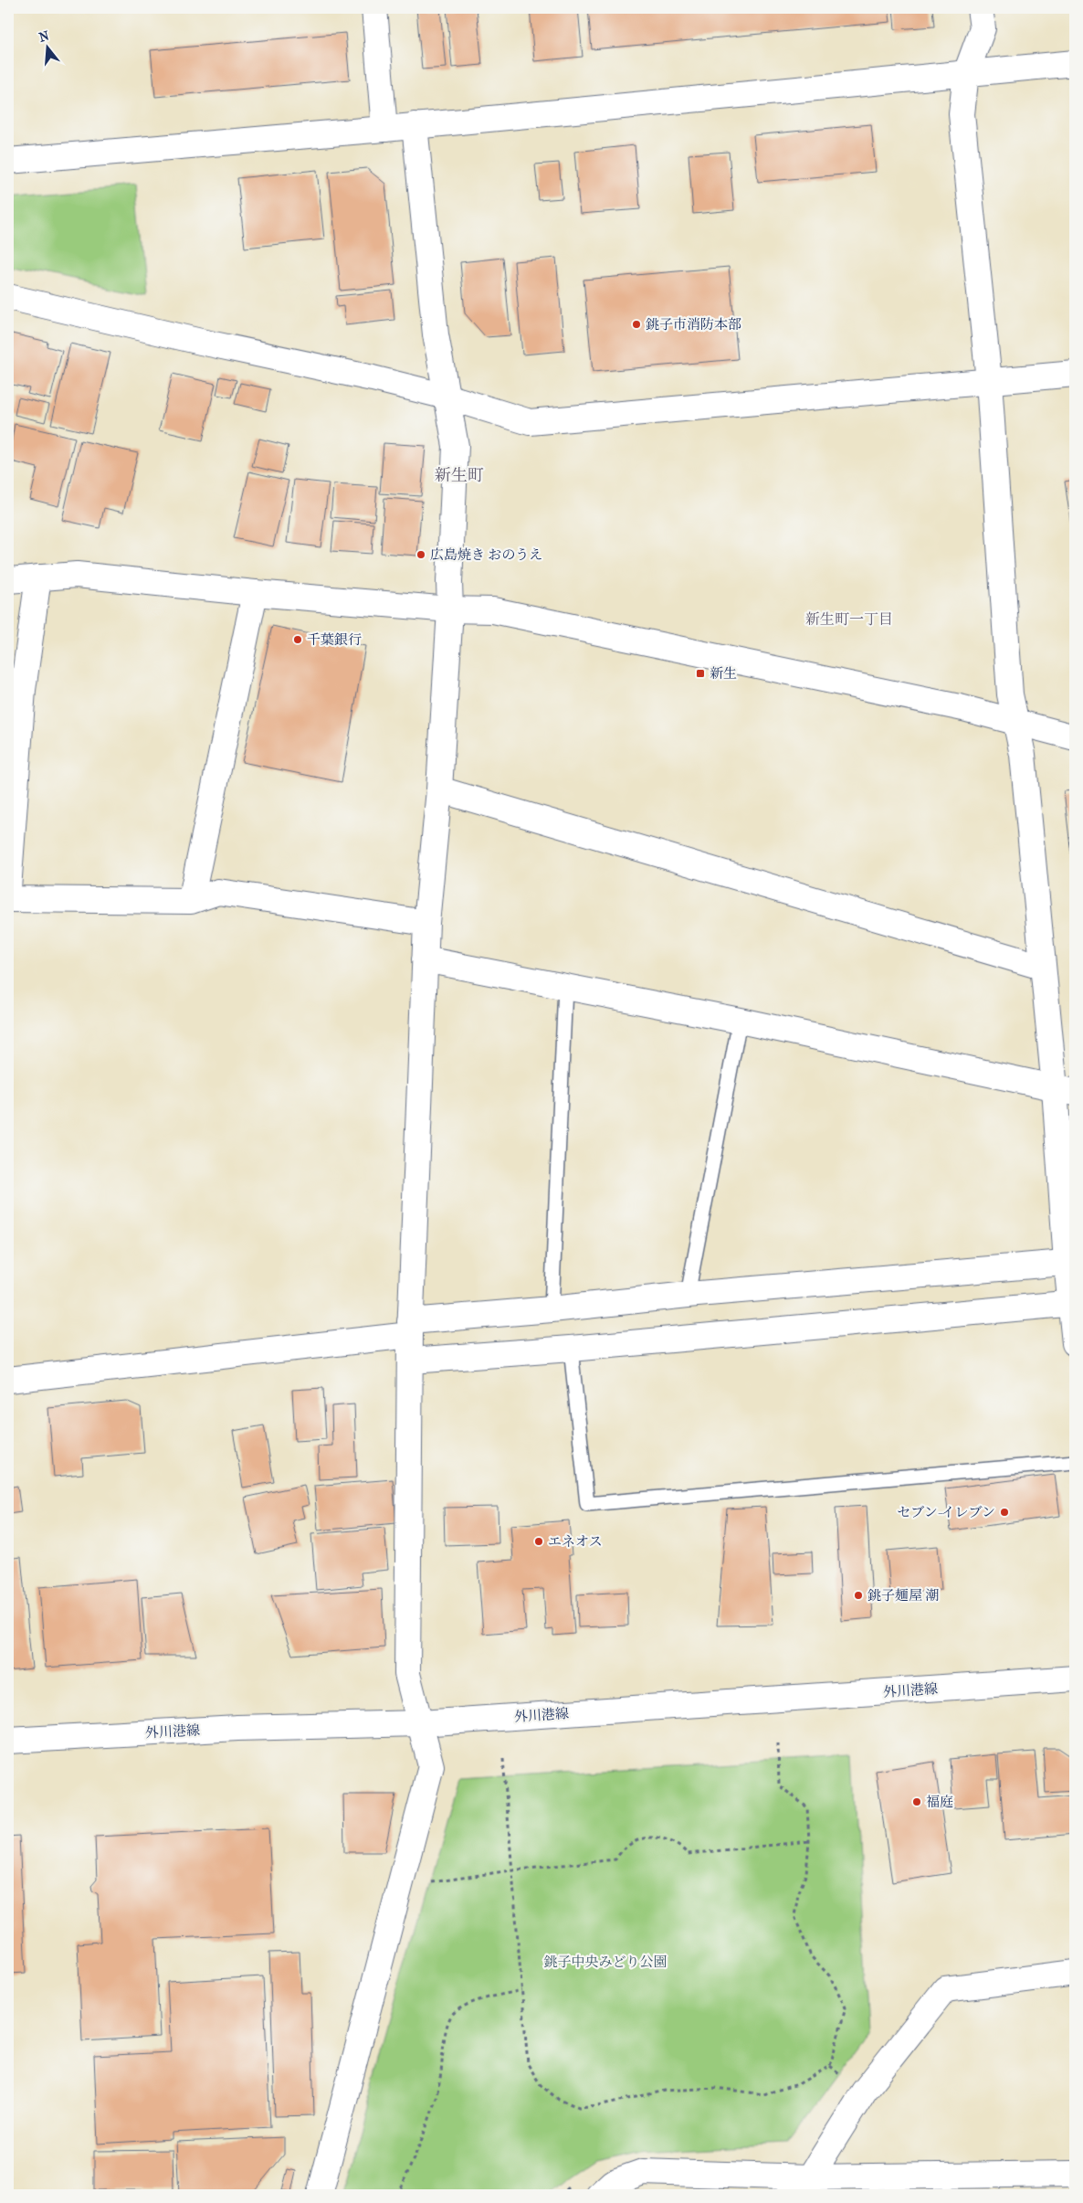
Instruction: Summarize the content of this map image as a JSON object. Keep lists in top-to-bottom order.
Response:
{
  "streets": {
    "street": ["外川港線"]
  },
  "districts": ["新生町", "新生町一丁目"],
  "parks": ["銚子中央みどり公園"],
  "places": {
    "other": [
      "銚子市消防本部",
      "広島焼き おのうえ",
      "千葉銀行",
      "セブン-イレブン",
      "エネオス",
      "銚子麺屋 潮",
      "福庭"
    ],
    "transit": ["新生"]
  },
  "north": "top"
}
